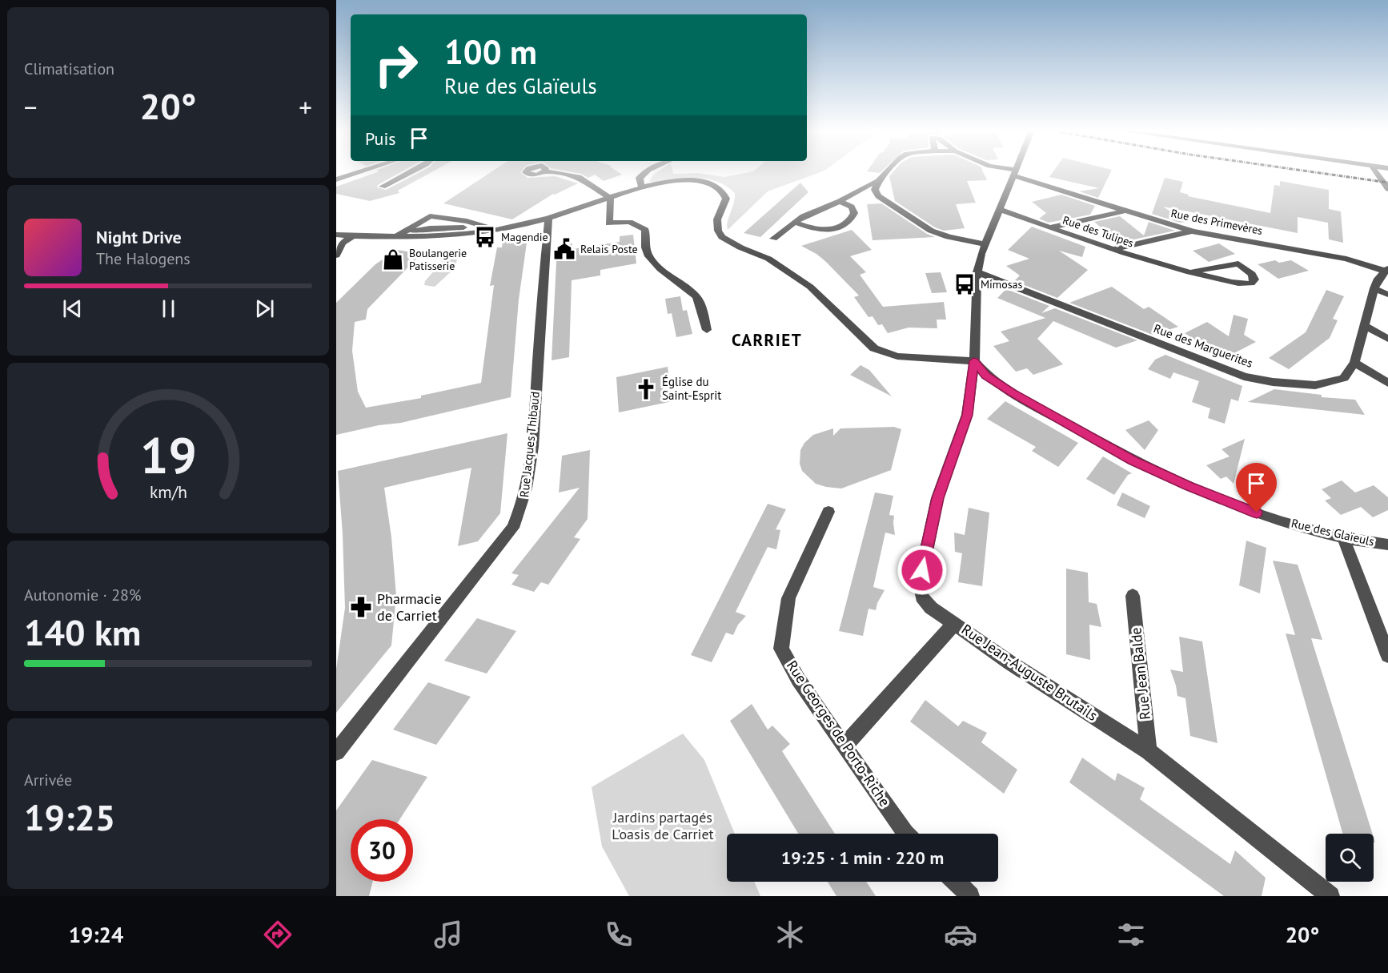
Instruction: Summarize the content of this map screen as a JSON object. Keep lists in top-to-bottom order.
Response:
{
  "streets": {
    "street": [
      "Rue des Primevères",
      "Rue des Tulipes",
      "Rue des Marguerites",
      "Rue Jacques Thibaud",
      "Rue des Glaïeuls",
      "Rue Jean-Auguste Brutails",
      "Rue Jean Balde",
      "Rue Georges de Porto-Riche"
    ]
  },
  "crossings": [
    ["Rue des Primevères", "Rue des Marguerites"],
    ["Rue des Primevères", "Rue Jean-Auguste Brutails"],
    ["Rue des Tulipes", "Rue Jean-Auguste Brutails"],
    ["Rue des Marguerites", "Rue Jean-Auguste Brutails"],
    ["Rue des Glaïeuls", "Rue Jean-Auguste Brutails"],
    ["Rue Jean-Auguste Brutails", "Rue Jean Balde"]
  ],
  "districts": ["CARRIET"],
  "parks": ["Jardins partagés L'oasis de Carriet"],
  "places": {
    "bus stop": ["Magendie", "Mimosas"],
    "public building": ["Relais Poste"],
    "shop": ["Boulangerie Patisserie"],
    "church": ["Église du Saint-Esprit"],
    "pharmacy": ["Pharmacie de Carriet"]
  },
  "page": {
    "tile": [
      "Climatisation",
      ["Autonomie · 28%", "140 km"],
      ["Arrivée", "19:25"]
    ],
    "turn": ["100 m", "Rue des Glaïeuls"],
    "heat": ["−", "20°", "+"],
    "then": "Puis",
    "song": ["Night Drive", "The Halogens"],
    "limit": "30",
    "trip": "19:25 · 1 min · 220 m",
    "tabs": ["19:24", "20°"],
    "gauge": ["19", "km/h"]
  }
}
